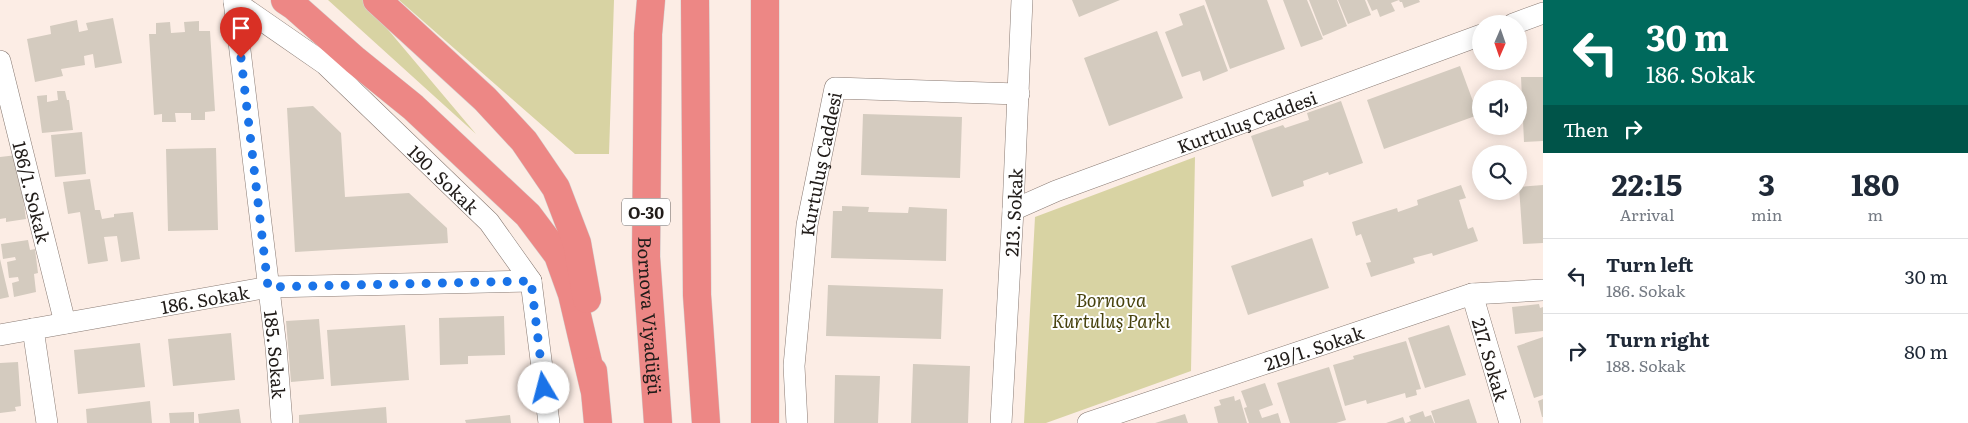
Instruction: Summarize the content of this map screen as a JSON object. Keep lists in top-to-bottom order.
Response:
{
  "streets": {
    "highway": ["O-30", "Bornova Viyadüğü"],
    "street": [
      "Kurtuluş Caddesi",
      "190. Sokak",
      "186/1. Sokak",
      "213. Sokak",
      "186. Sokak",
      "219/1. Sokak",
      "185. Sokak",
      "217. Sokak"
    ]
  },
  "crossings": [
    ["Kurtuluş Caddesi", "213. Sokak"],
    ["190. Sokak", "186. Sokak"],
    ["190. Sokak", "185. Sokak"],
    ["186/1. Sokak", "186. Sokak"],
    ["186. Sokak", "185. Sokak"],
    ["219/1. Sokak", "217. Sokak"]
  ],
  "parks": ["Bornova Kurtuluş Parkı"],
  "north": "bottom",
  "page": {
    "turn": ["30 m", "186. Sokak"],
    "then": "Then",
    "eta": [
      "22:15",
      "Arrival",
      "3",
      "min",
      "180",
      "m"
    ],
    "list": [
      {
        "name": "Turn left",
        "note": "186. Sokak",
        "value": "30 m"
      },
      {
        "name": "Turn right",
        "note": "188. Sokak",
        "value": "80 m"
      }
    ]
  }
}
